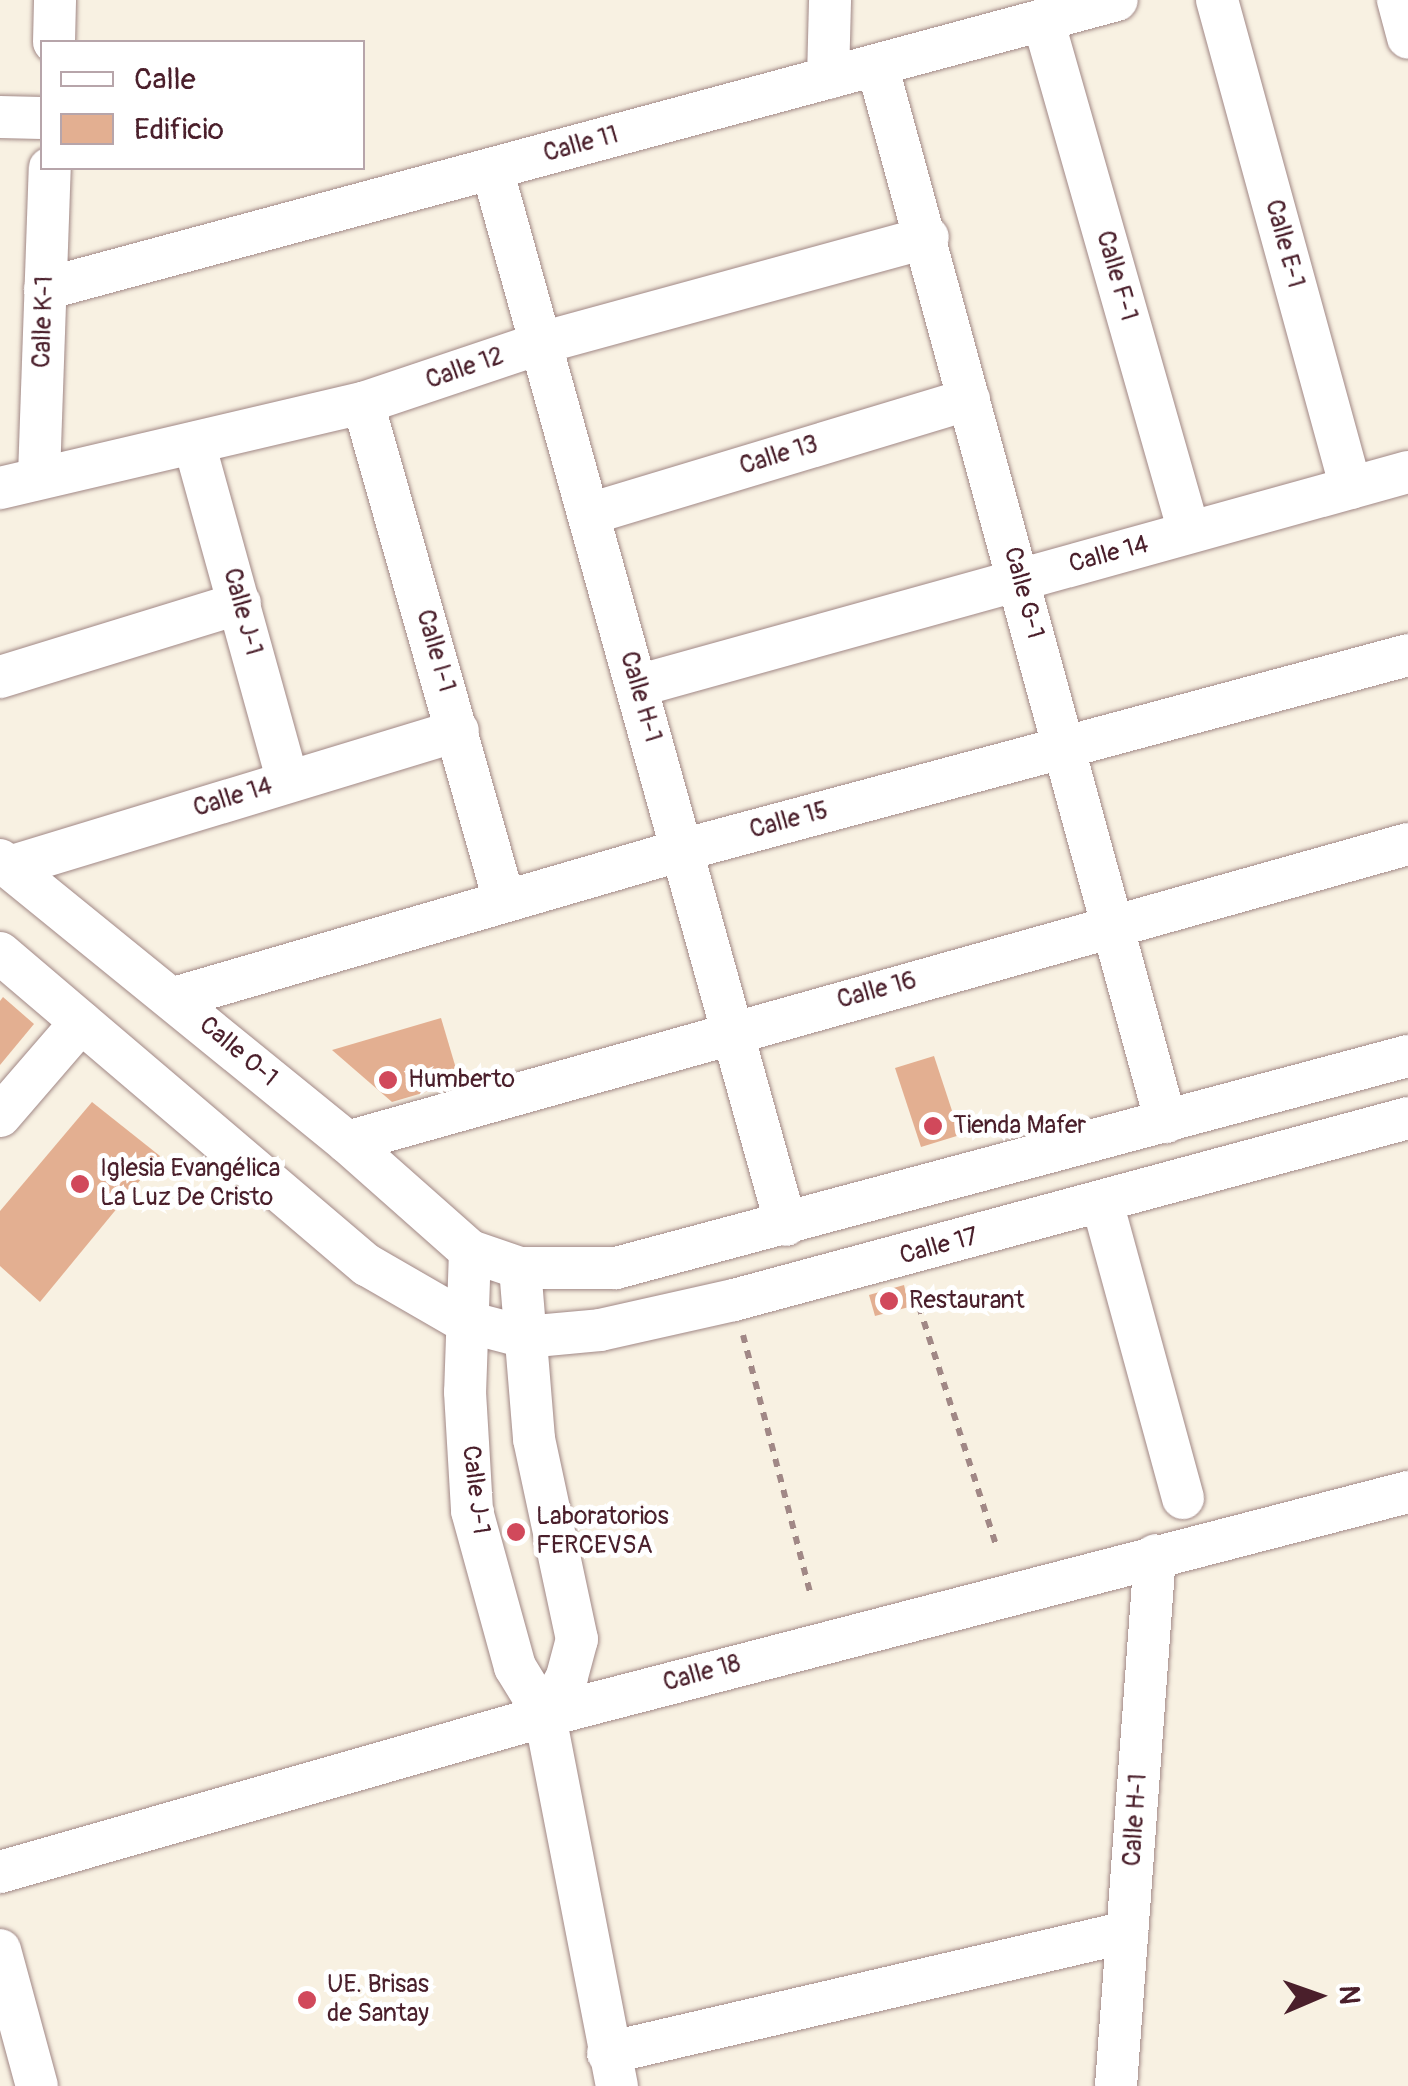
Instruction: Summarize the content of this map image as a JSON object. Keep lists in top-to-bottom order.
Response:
{
  "streets": {
    "street": [
      "Calle 11",
      "Calle E-1",
      "Calle F-1",
      "Calle K-1",
      "Calle 12",
      "Calle 13",
      "Calle 14",
      "Calle G-1",
      "Calle J-1",
      "Calle I-1",
      "Calle H-1",
      "Calle 15",
      "Calle 16",
      "Calle O-1",
      "Calle 17",
      "Calle 18"
    ]
  },
  "crossings": [
    ["Calle 11", "Calle F-1"],
    ["Calle 11", "Calle K-1"],
    ["Calle 11", "Calle G-1"],
    ["Calle 11", "Calle H-1"],
    ["Calle E-1", "Calle 14"],
    ["Calle F-1", "Calle 14"],
    ["Calle K-1", "Calle 12"],
    ["Calle 12", "Calle G-1"],
    ["Calle 12", "Calle J-1"],
    ["Calle 12", "Calle I-1"],
    ["Calle 12", "Calle H-1"],
    ["Calle 13", "Calle G-1"],
    ["Calle 13", "Calle H-1"],
    ["Calle 14", "Calle G-1"],
    ["Calle 14", "Calle J-1"],
    ["Calle 14", "Calle I-1"],
    ["Calle 14", "Calle H-1"],
    ["Calle 14", "Calle O-1"],
    ["Calle G-1", "Calle 15"],
    ["Calle G-1", "Calle 16"],
    ["Calle J-1", "Calle O-1"],
    ["Calle J-1", "Calle 17"],
    ["Calle J-1", "Calle 18"],
    ["Calle I-1", "Calle 15"],
    ["Calle H-1", "Calle 15"],
    ["Calle H-1", "Calle 16"],
    ["Calle H-1", "Calle 18"],
    ["Calle 15", "Calle O-1"],
    ["Calle 16", "Calle O-1"]
  ],
  "places": [
    "Humberto",
    "Tienda Mafer",
    "Iglesia Evangélica La Luz De Cristo",
    "Restaurant",
    "Laboratorios FERCEVSA",
    "UE. Brisas de Santay"
  ],
  "legend": ["Calle", "Edificio"],
  "north": "right"
}
